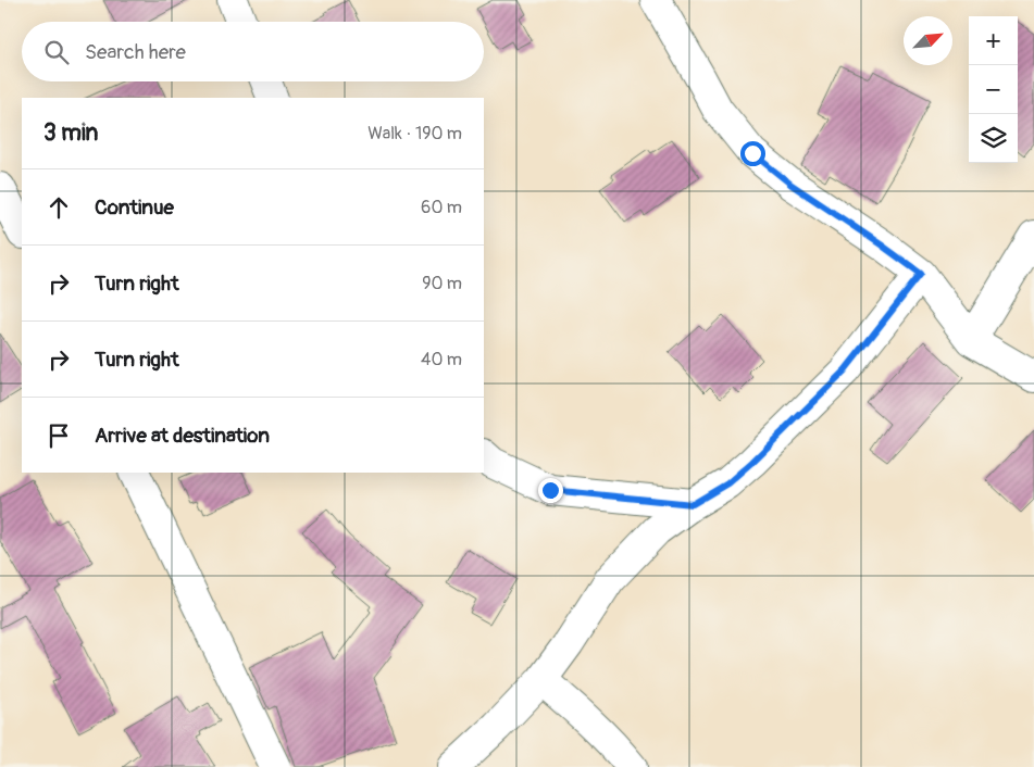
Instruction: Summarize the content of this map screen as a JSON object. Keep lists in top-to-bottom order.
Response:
{
  "north": "top right",
  "page": {
    "map_buttons": ["+", "−"],
    "search": "Search here",
    "heading": ["3 min", "Walk · 190 m"],
    "list": [
      ["Continue", "60 m"],
      ["Turn right", "90 m"],
      ["Turn right", "40 m"],
      "Arrive at destination"
    ]
  }
}
